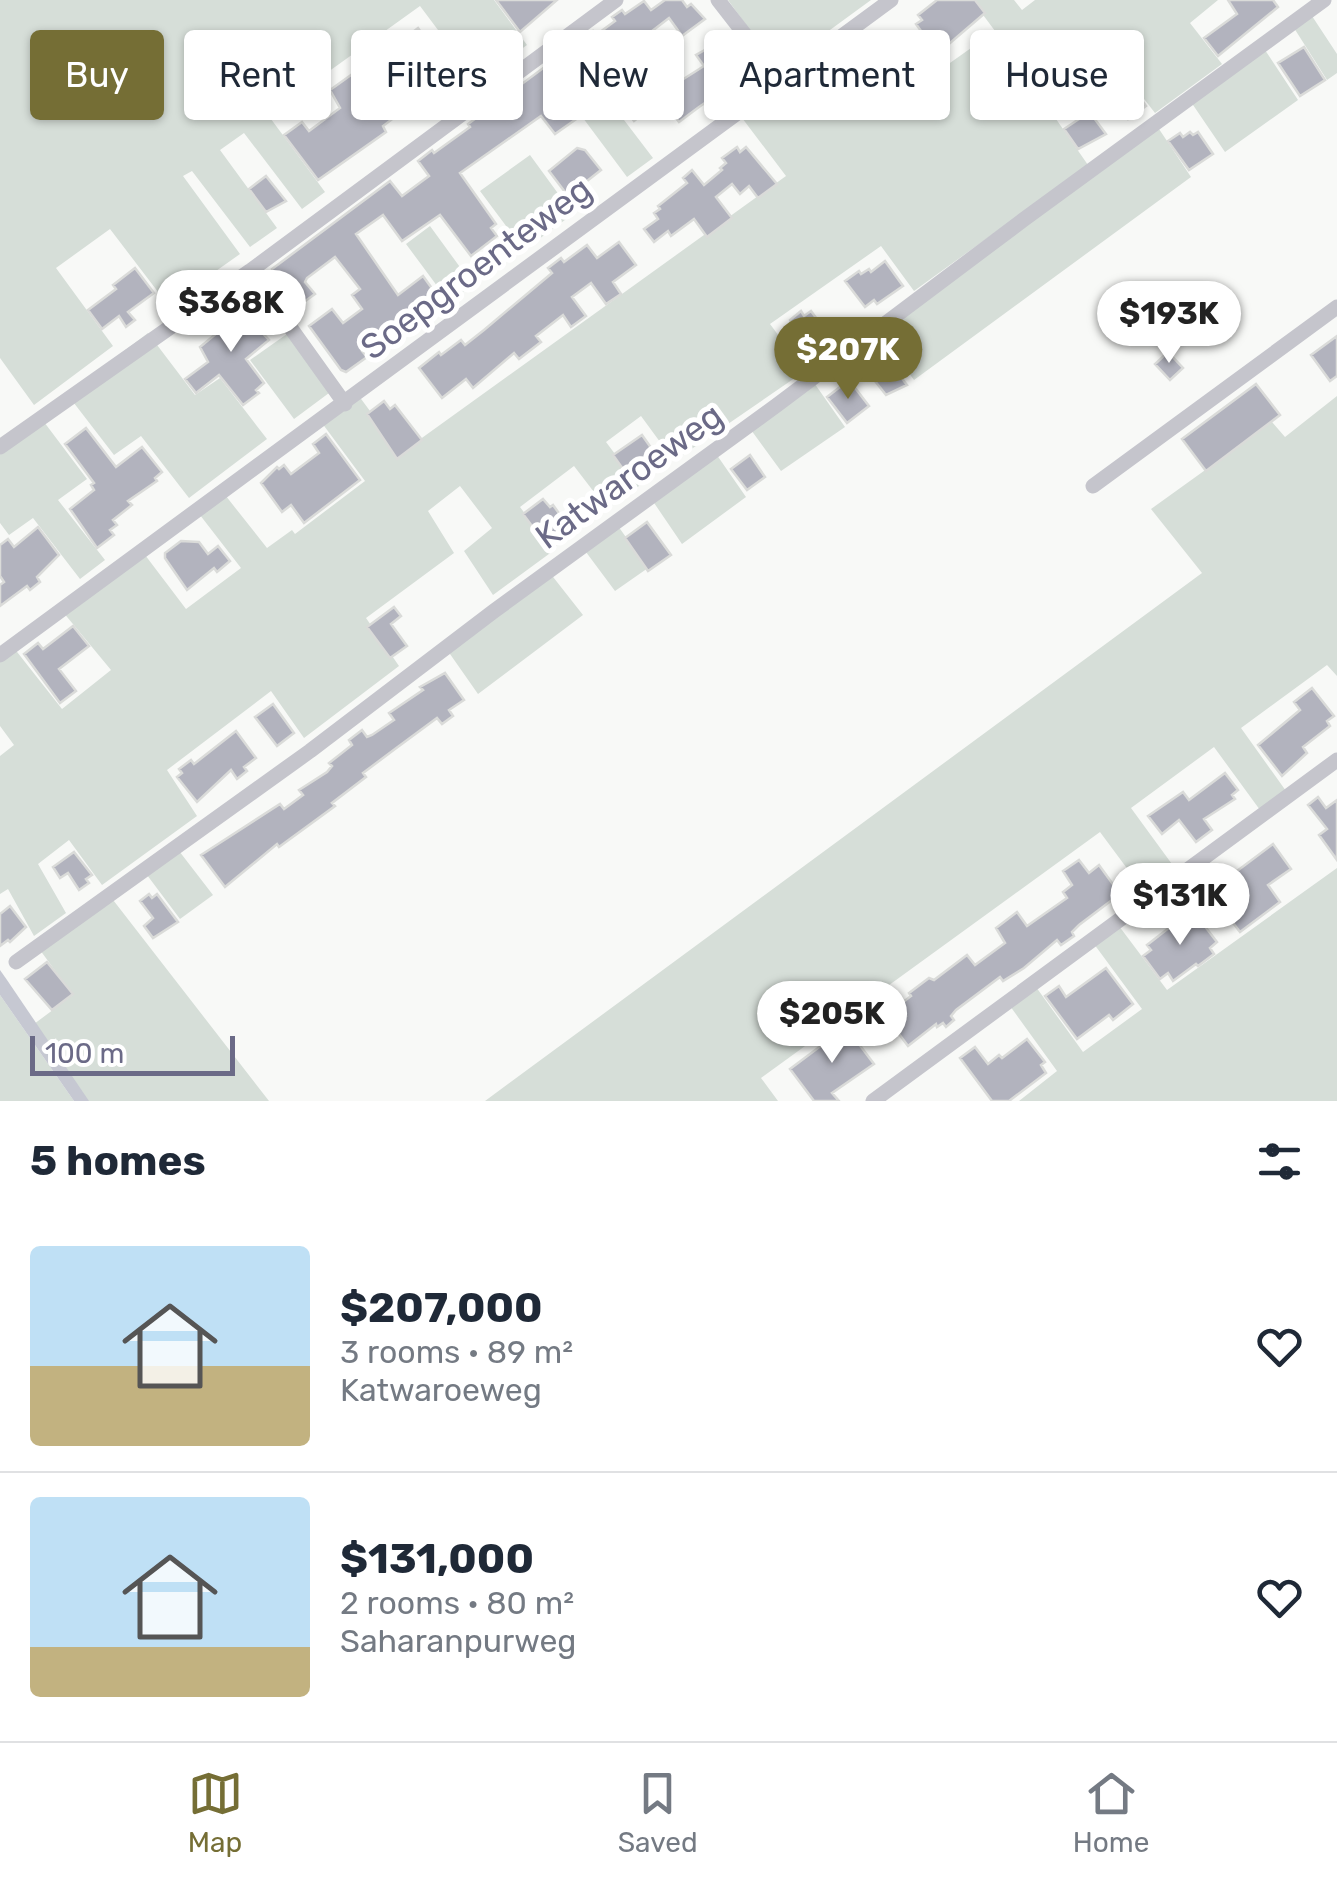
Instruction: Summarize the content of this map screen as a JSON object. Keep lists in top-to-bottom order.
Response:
{
  "streets": {
    "street": ["Soepgroenteweg", "Katwaroeweg"]
  },
  "scale_bar": "100 m",
  "page": {
    "chip": [
      "Buy",
      "Rent",
      "Filters",
      "New",
      "Apartment",
      "House"
    ],
    "price": [
      "$368K",
      "$193K",
      "$207K",
      "$131K",
      "$205K"
    ],
    "scale": "100 m",
    "heading": "5 homes",
    "list": [
      {
        "name": "$207,000",
        "note": "3 rooms · 89 m² · Katwaroeweg"
      },
      {
        "name": "$131,000",
        "note": "2 rooms · 80 m² · Saharanpurweg"
      }
    ],
    "tabs": ["Map", "Saved", "Home"]
  }
}
